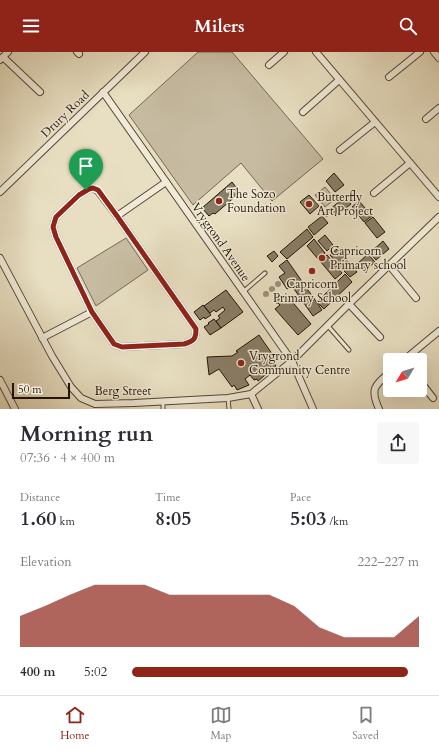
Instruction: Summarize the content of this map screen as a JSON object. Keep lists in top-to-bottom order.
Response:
{
  "streets": {
    "street": ["Drury Road", "Vrygrond Avenue", "Berg Street"]
  },
  "crossings": [
    ["Drury Road", "Vrygrond Avenue"],
    ["Vrygrond Avenue", "Berg Street"]
  ],
  "places": [
    "The Sozo Foundation",
    "Butterfly Art Project",
    "Capricorn Primary school",
    "Capricorn Primary School",
    "Vrygrond Community Centre"
  ],
  "scale_bar": "50 m",
  "north": "bottom left",
  "page": {
    "header": "Milers",
    "scale": "50 m",
    "heading": ["Morning run", "07:36 · 4 × 400 m"],
    "stats": [
      ["Distance", "1.60 km"],
      ["Time", "8:05"],
      ["Pace", "5:03 /km"]
    ],
    "chart": ["Elevation", "222–227 m"],
    "list": [
      {
        "name": "400 m",
        "note": "5:02"
      }
    ],
    "tabs": ["Home", "Map", "Saved"]
  }
}
